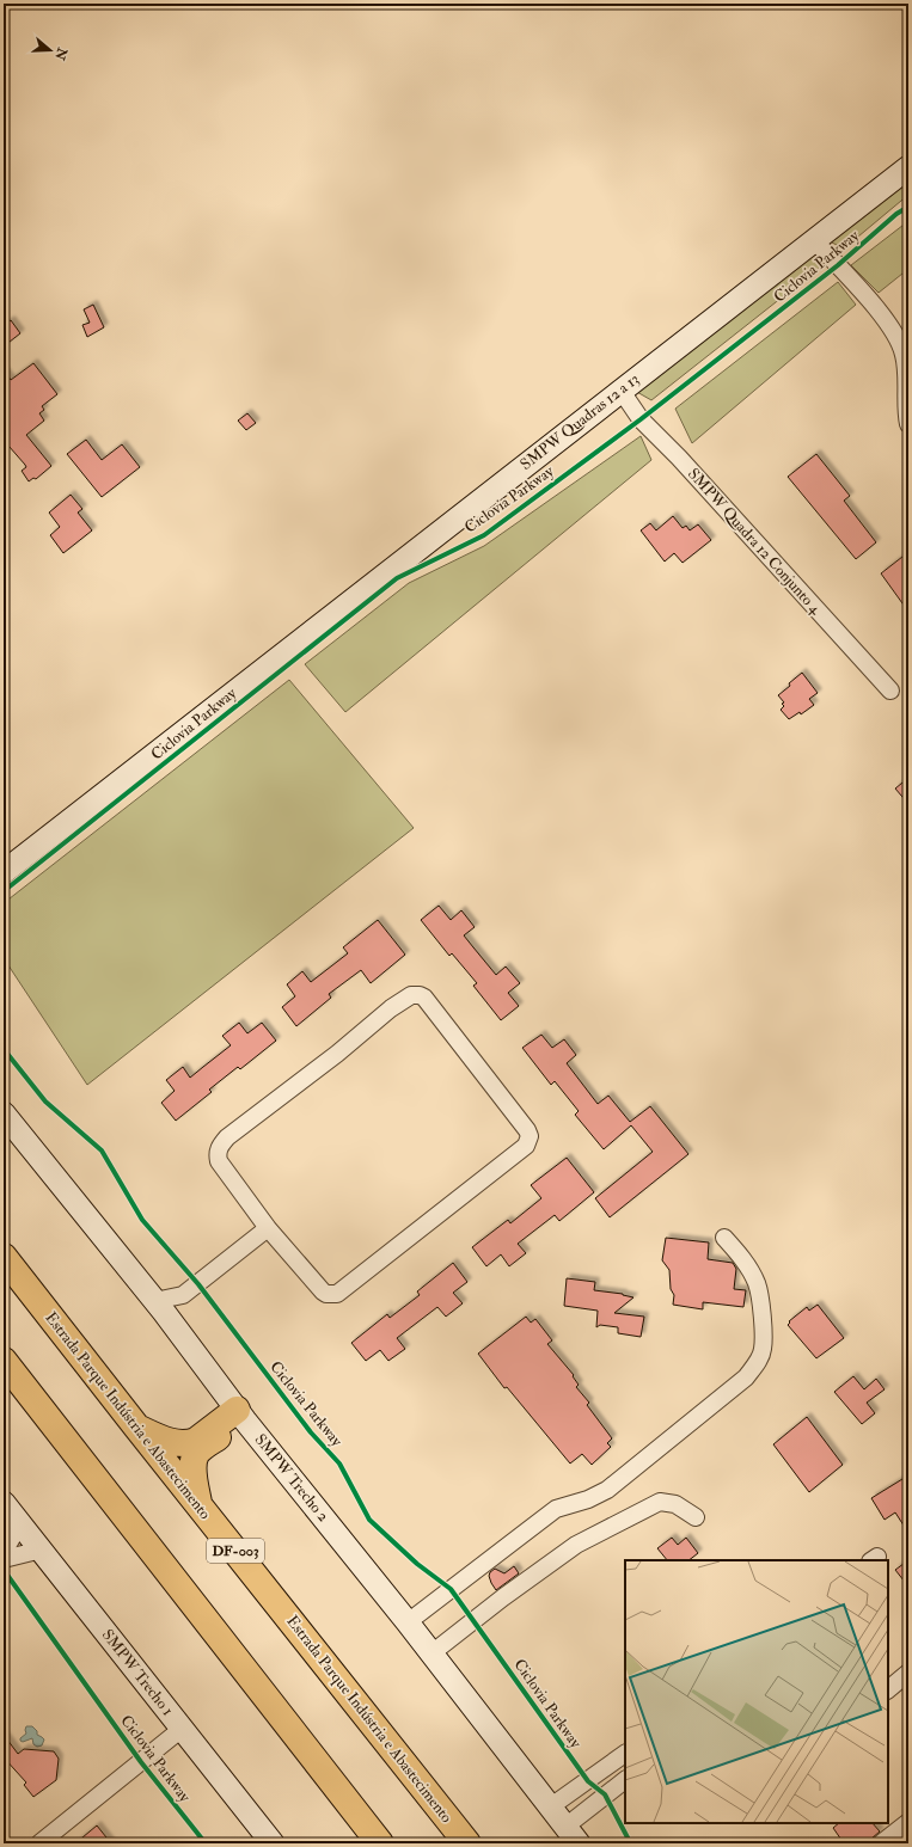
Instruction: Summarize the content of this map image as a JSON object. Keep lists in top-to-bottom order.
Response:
{
  "streets": {
    "highway": ["Estrada Parque Indústria e Abastecimento", "DF-003"],
    "street": [
      "SMPW Quadras 12 a 13",
      "SMPW Quadra 12 Conjunto 4",
      "SMPW Trecho 2",
      "SMPW Trecho 1"
    ],
    "cycle path": ["Ciclovia Parkway"]
  },
  "crossings": [
    ["SMPW Quadras 12 a 13", "SMPW Quadra 12 Conjunto 4"]
  ],
  "north": "right"
}
